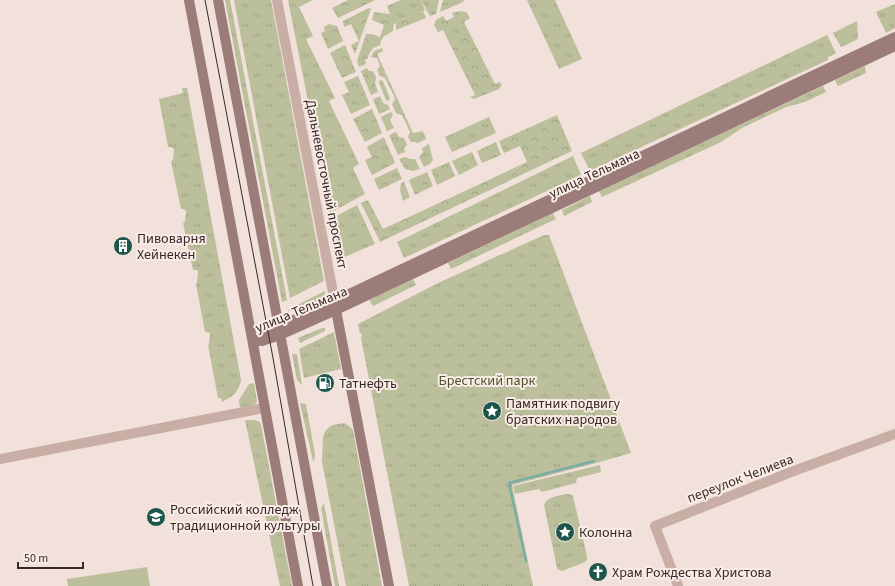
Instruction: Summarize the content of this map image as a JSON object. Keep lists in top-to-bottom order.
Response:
{
  "streets": {
    "street": ["улица Тельмана", "Дальневосточный проспект", "переулок Челиева"]
  },
  "crossings": [
    ["улица Тельмана", "Дальневосточный проспект"]
  ],
  "parks": ["Брестский парк"],
  "places": {
    "building": ["Пивоварня Хейнекен"],
    "fuel station": ["Татнефть"],
    "place": ["Памятник подвигу братских народов", "Колонна"],
    "school or university": ["Российский колледж традиционной культуры"],
    "church": ["Храм Рождества Христова"]
  },
  "scale_bar": "50 m"
}
